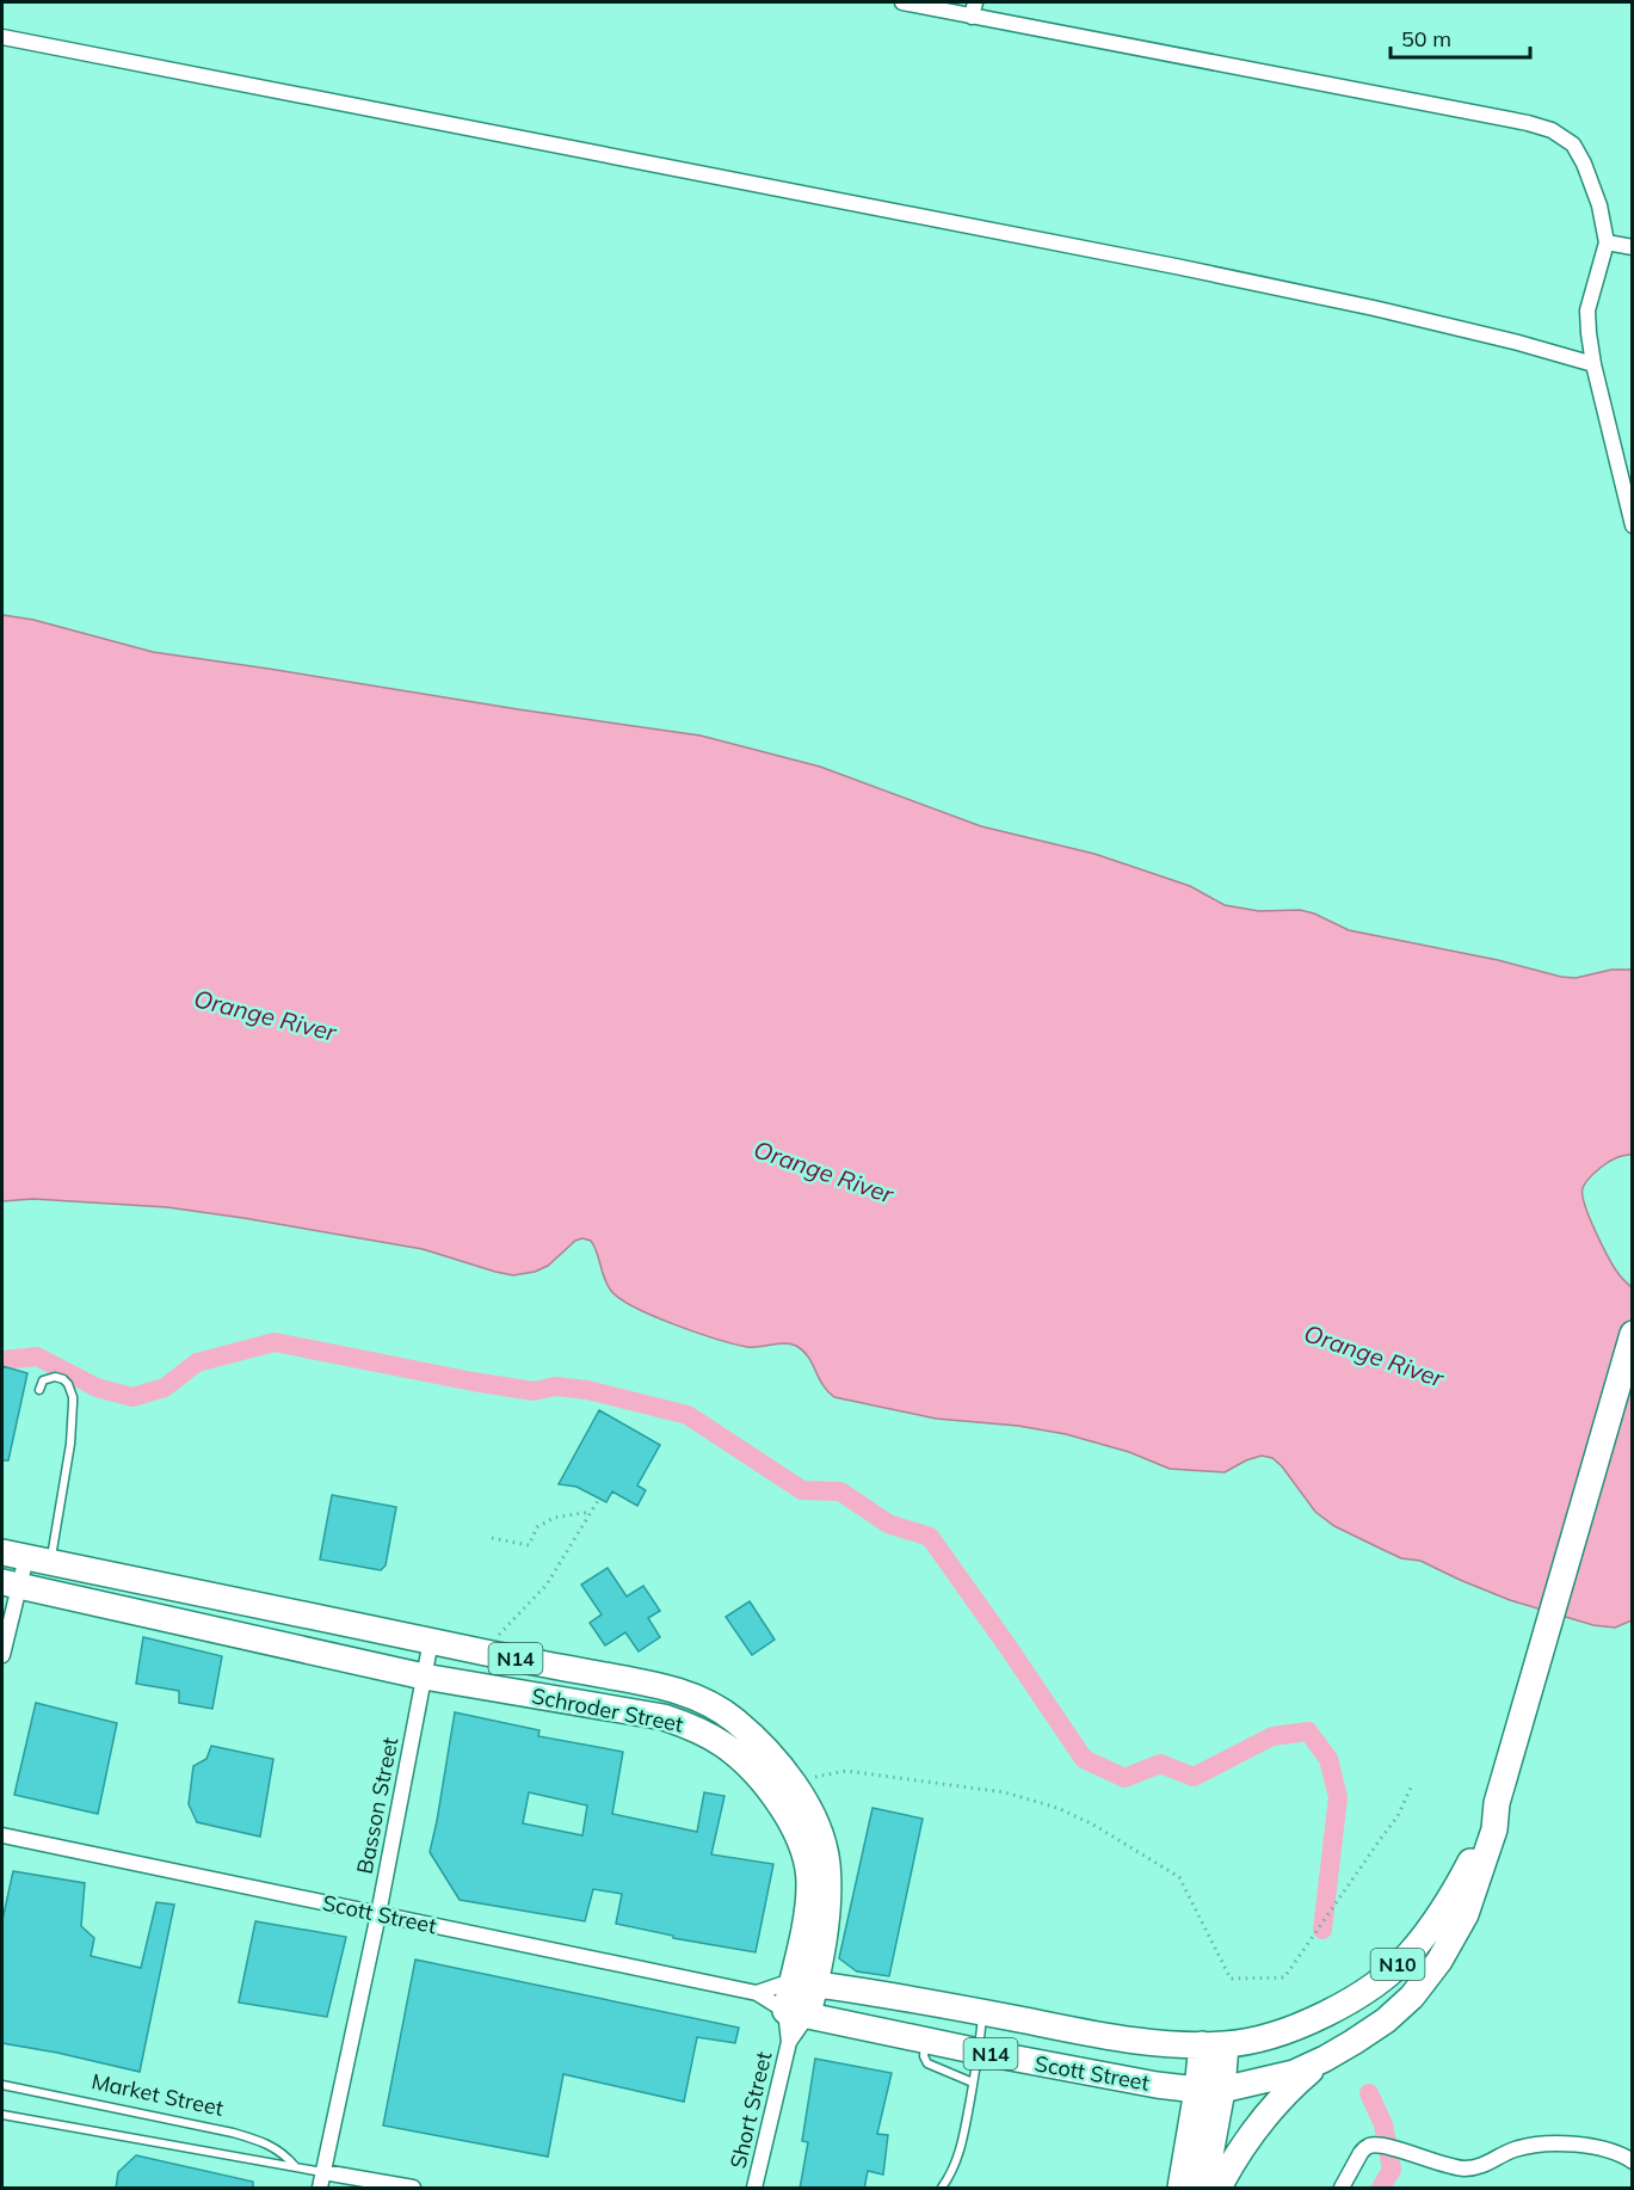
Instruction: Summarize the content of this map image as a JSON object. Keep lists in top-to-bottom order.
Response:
{
  "streets": {
    "highway": [
      "N14",
      "Schroder Street",
      "Scott Street",
      "N10"
    ],
    "street": ["Basson Street", "Market Street", "Short Street"]
  },
  "crossings": [
    ["Schroder Street", "Basson Street"],
    ["Schroder Street", "Scott Street"],
    ["Schroder Street", "Short Street"],
    ["Basson Street", "Scott Street"],
    ["Basson Street", "Market Street"],
    ["Scott Street", "N10"]
  ],
  "water": ["Orange River"],
  "scale_bar": "50 m"
}
